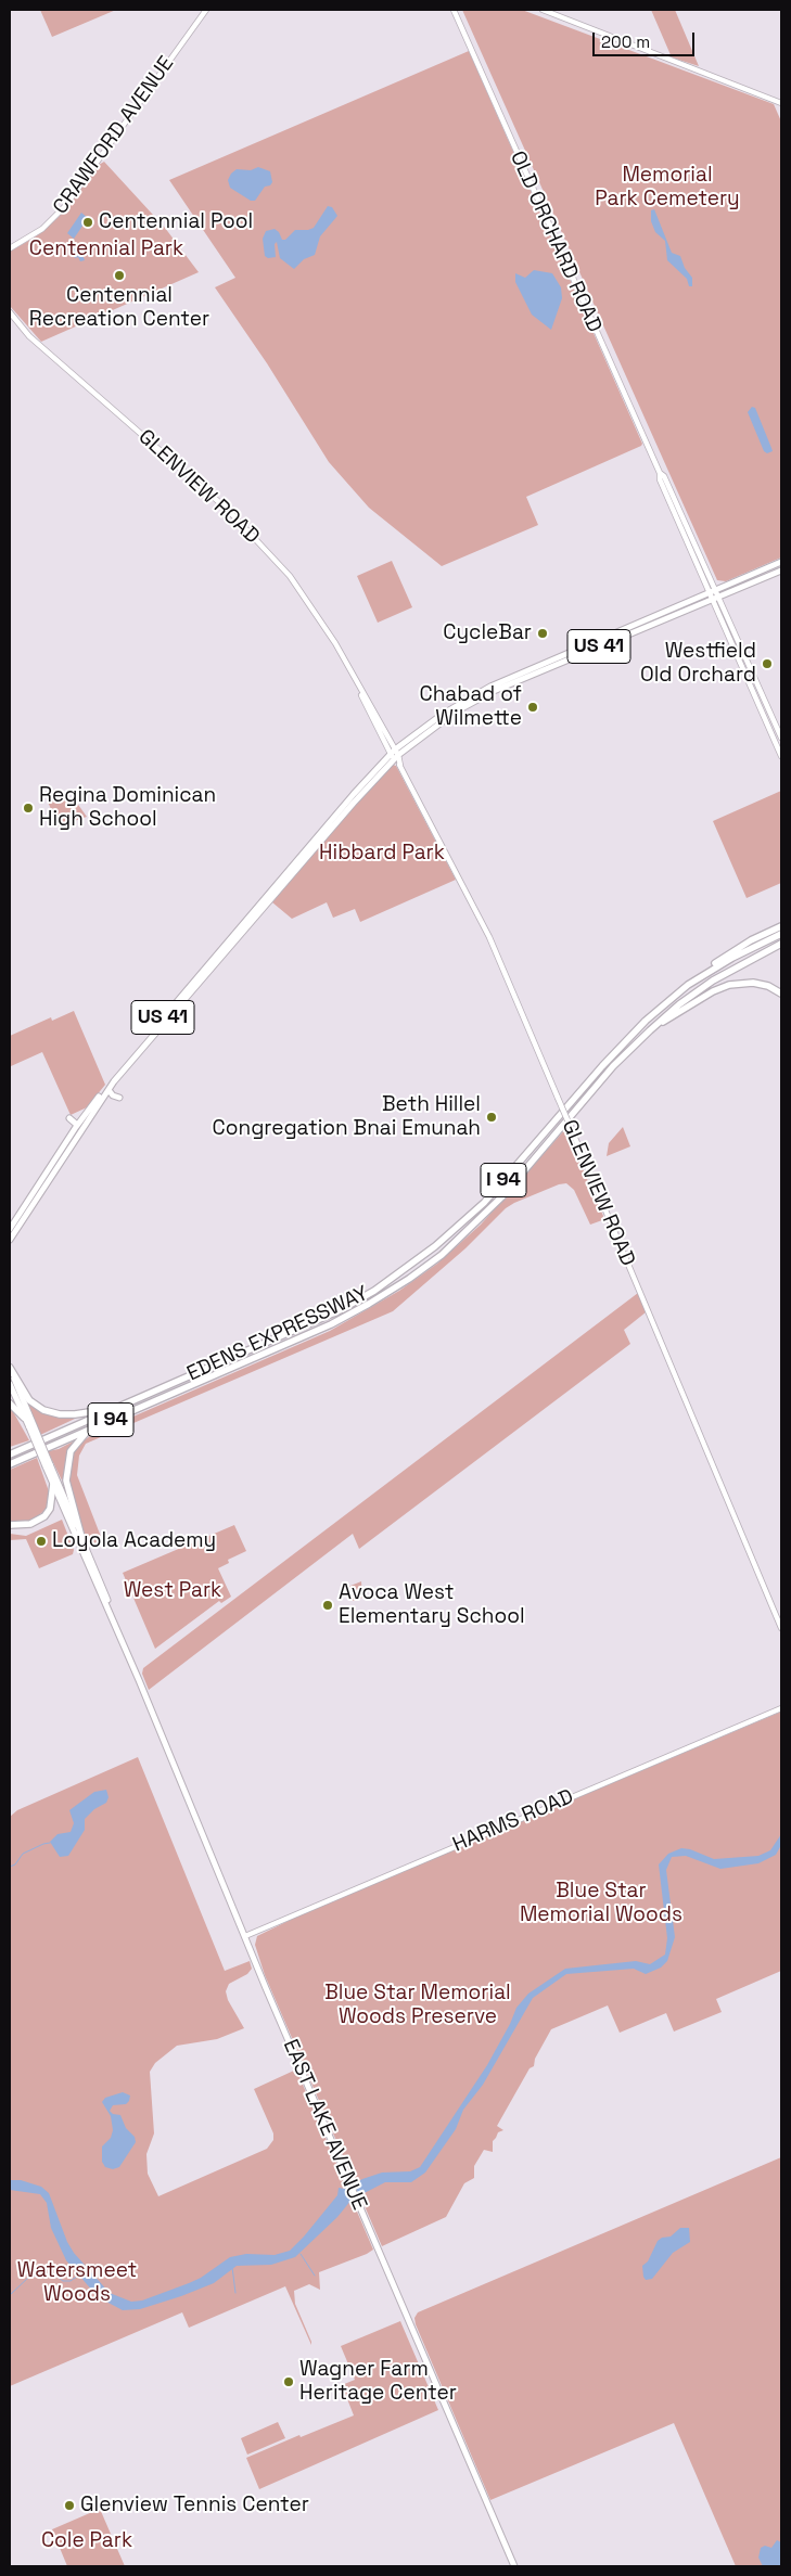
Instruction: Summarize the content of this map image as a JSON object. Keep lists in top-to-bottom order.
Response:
{
  "streets": {
    "highway": ["I 94", "EDENS EXPRESSWAY"],
    "main road": [
      "CRAWFORD AVENUE",
      "OLD ORCHARD ROAD",
      "GLENVIEW ROAD",
      "US 41",
      "HARMS ROAD",
      "EAST LAKE AVENUE"
    ]
  },
  "crossings": [
    ["OLD ORCHARD ROAD", "US 41"],
    ["GLENVIEW ROAD", "US 41"],
    ["HARMS ROAD", "EAST LAKE AVENUE"]
  ],
  "parks": [
    "Memorial Park Cemetery",
    "Centennial Park",
    "Hibbard Park",
    "West Park",
    "Blue Star Memorial Woods",
    "Blue Star Memorial Woods Preserve",
    "Watersmeet Woods",
    "Cole Park"
  ],
  "places": [
    "Centennial Pool",
    "Centennial Recreation Center",
    "CycleBar",
    "Westfield Old Orchard",
    "Chabad of Wilmette",
    "Regina Dominican High School",
    "Beth Hillel Congregation Bnai Emunah",
    "Loyola Academy",
    "Avoca West Elementary School",
    "Wagner Farm Heritage Center",
    "Glenview Tennis Center"
  ],
  "scale_bar": "200 m"
}
